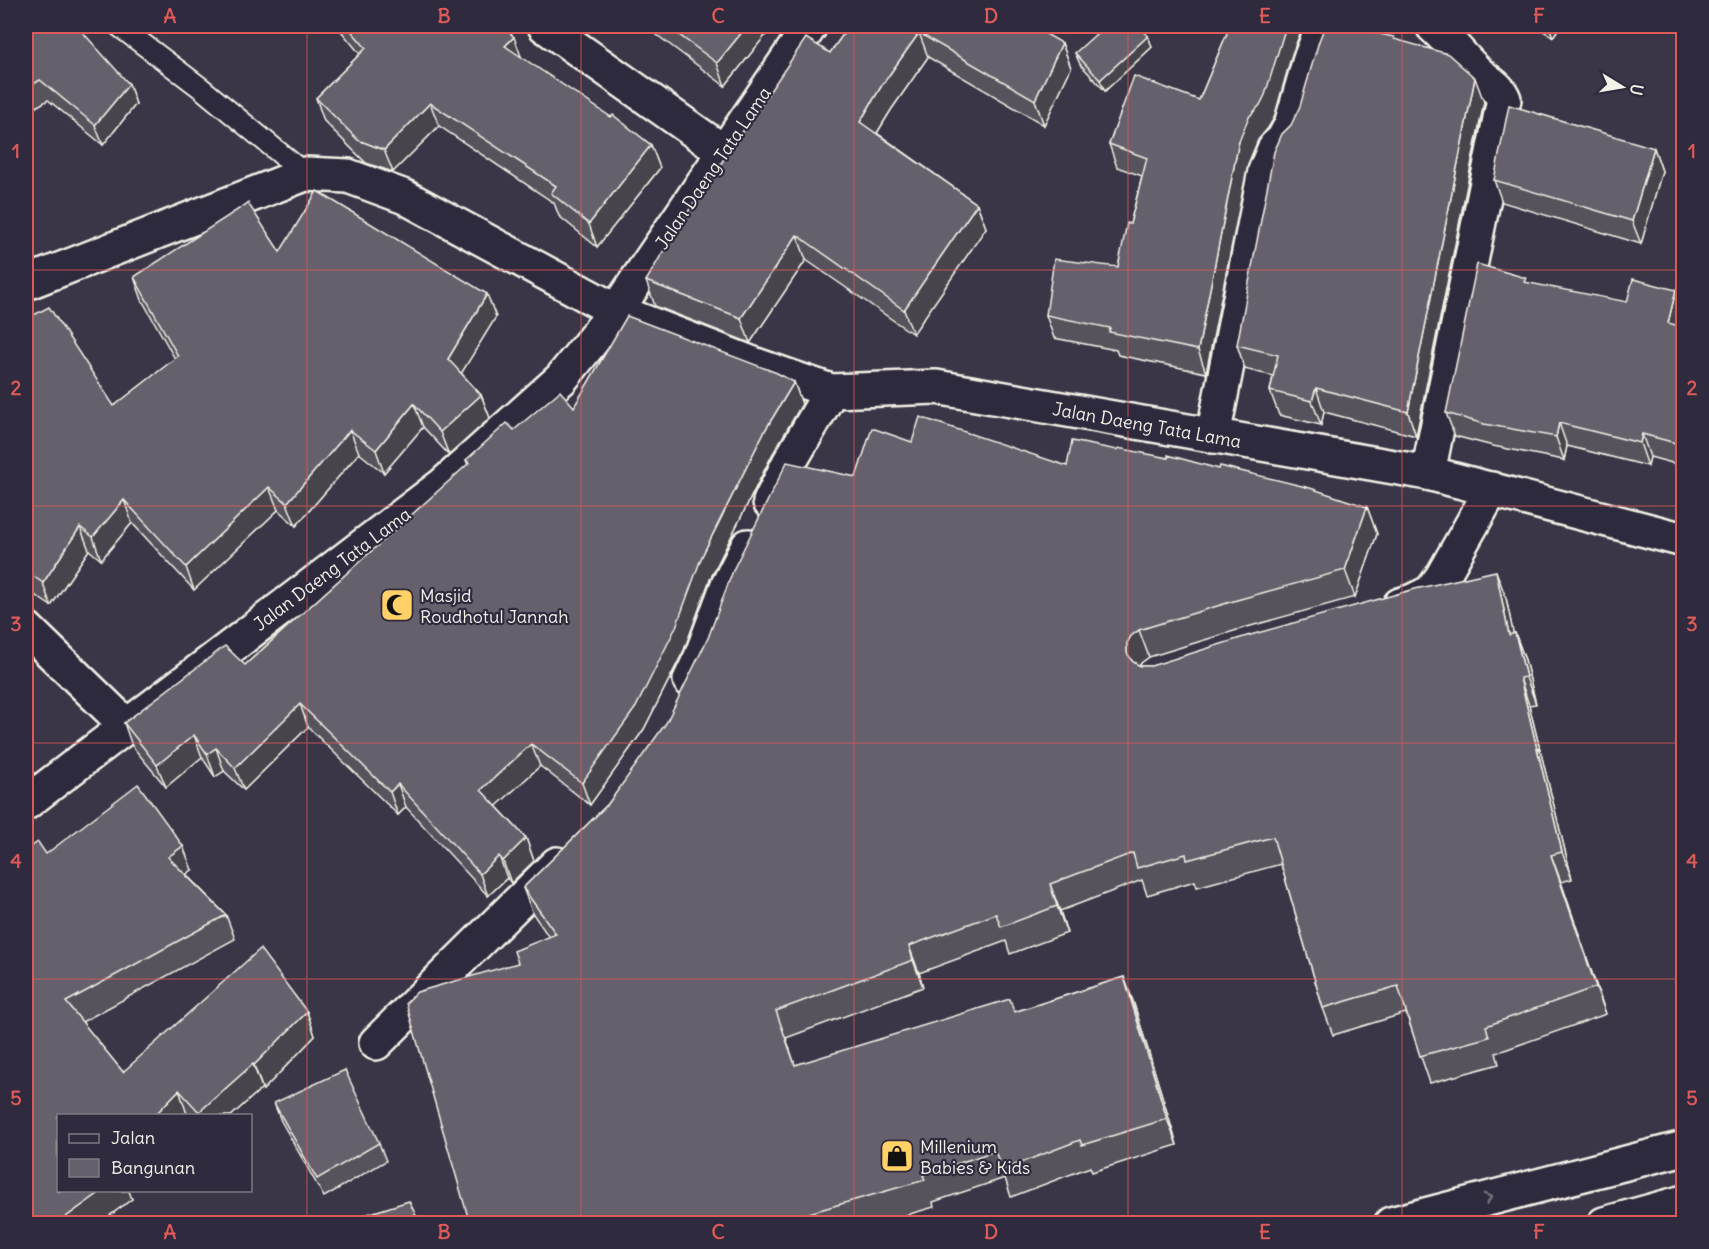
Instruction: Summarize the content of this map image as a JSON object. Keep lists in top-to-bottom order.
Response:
{
  "streets": {
    "main road": ["Jalan Daeng Tata Lama"]
  },
  "places": {
    "mosque": ["Masjid Roudhotul Jannah"],
    "shop": ["Millenium Babies & Kids"]
  },
  "legend": ["Jalan", "Bangunan"],
  "north": "right",
  "grid": {
    "columns": [
      "A",
      "B",
      "C",
      "D",
      "E",
      "F"
    ],
    "rows": [
      "1",
      "2",
      "3",
      "4",
      "5"
    ]
  }
}
